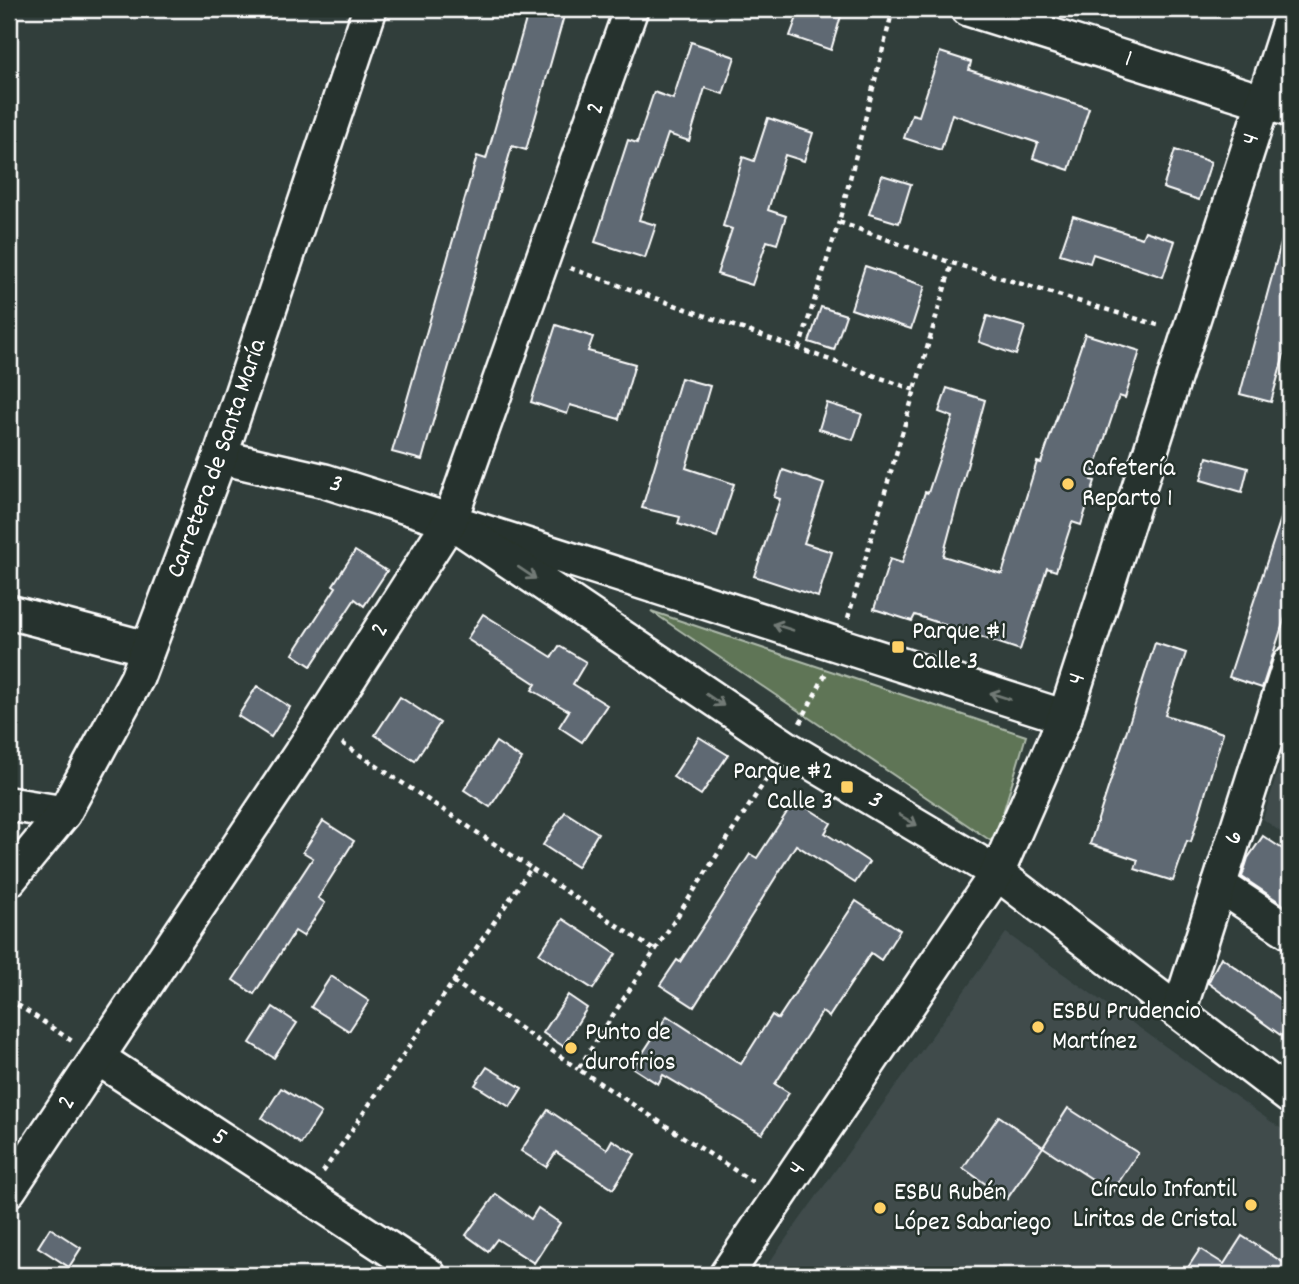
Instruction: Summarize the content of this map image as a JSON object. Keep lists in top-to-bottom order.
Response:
{
  "streets": {
    "street": [
      "1",
      "2",
      "4",
      "Carretera de Santa María",
      "3",
      "6",
      "5"
    ]
  },
  "crossings": [
    ["1", "4"],
    ["2", "3"],
    ["2", "5"],
    ["4", "3"],
    ["Carretera de Santa María", "3"],
    ["3", "6"]
  ],
  "places": {
    "other": [
      "Cafetería Reparto 1",
      "ESBU Prudencio Martínez",
      "Punto de durofrios",
      "Círculo Infantil Liritas de Cristal",
      "ESBU Rubén López Sabariego"
    ],
    "transit": ["Parque #1 Calle 3", "Parque #2 Calle 3"]
  }
}
